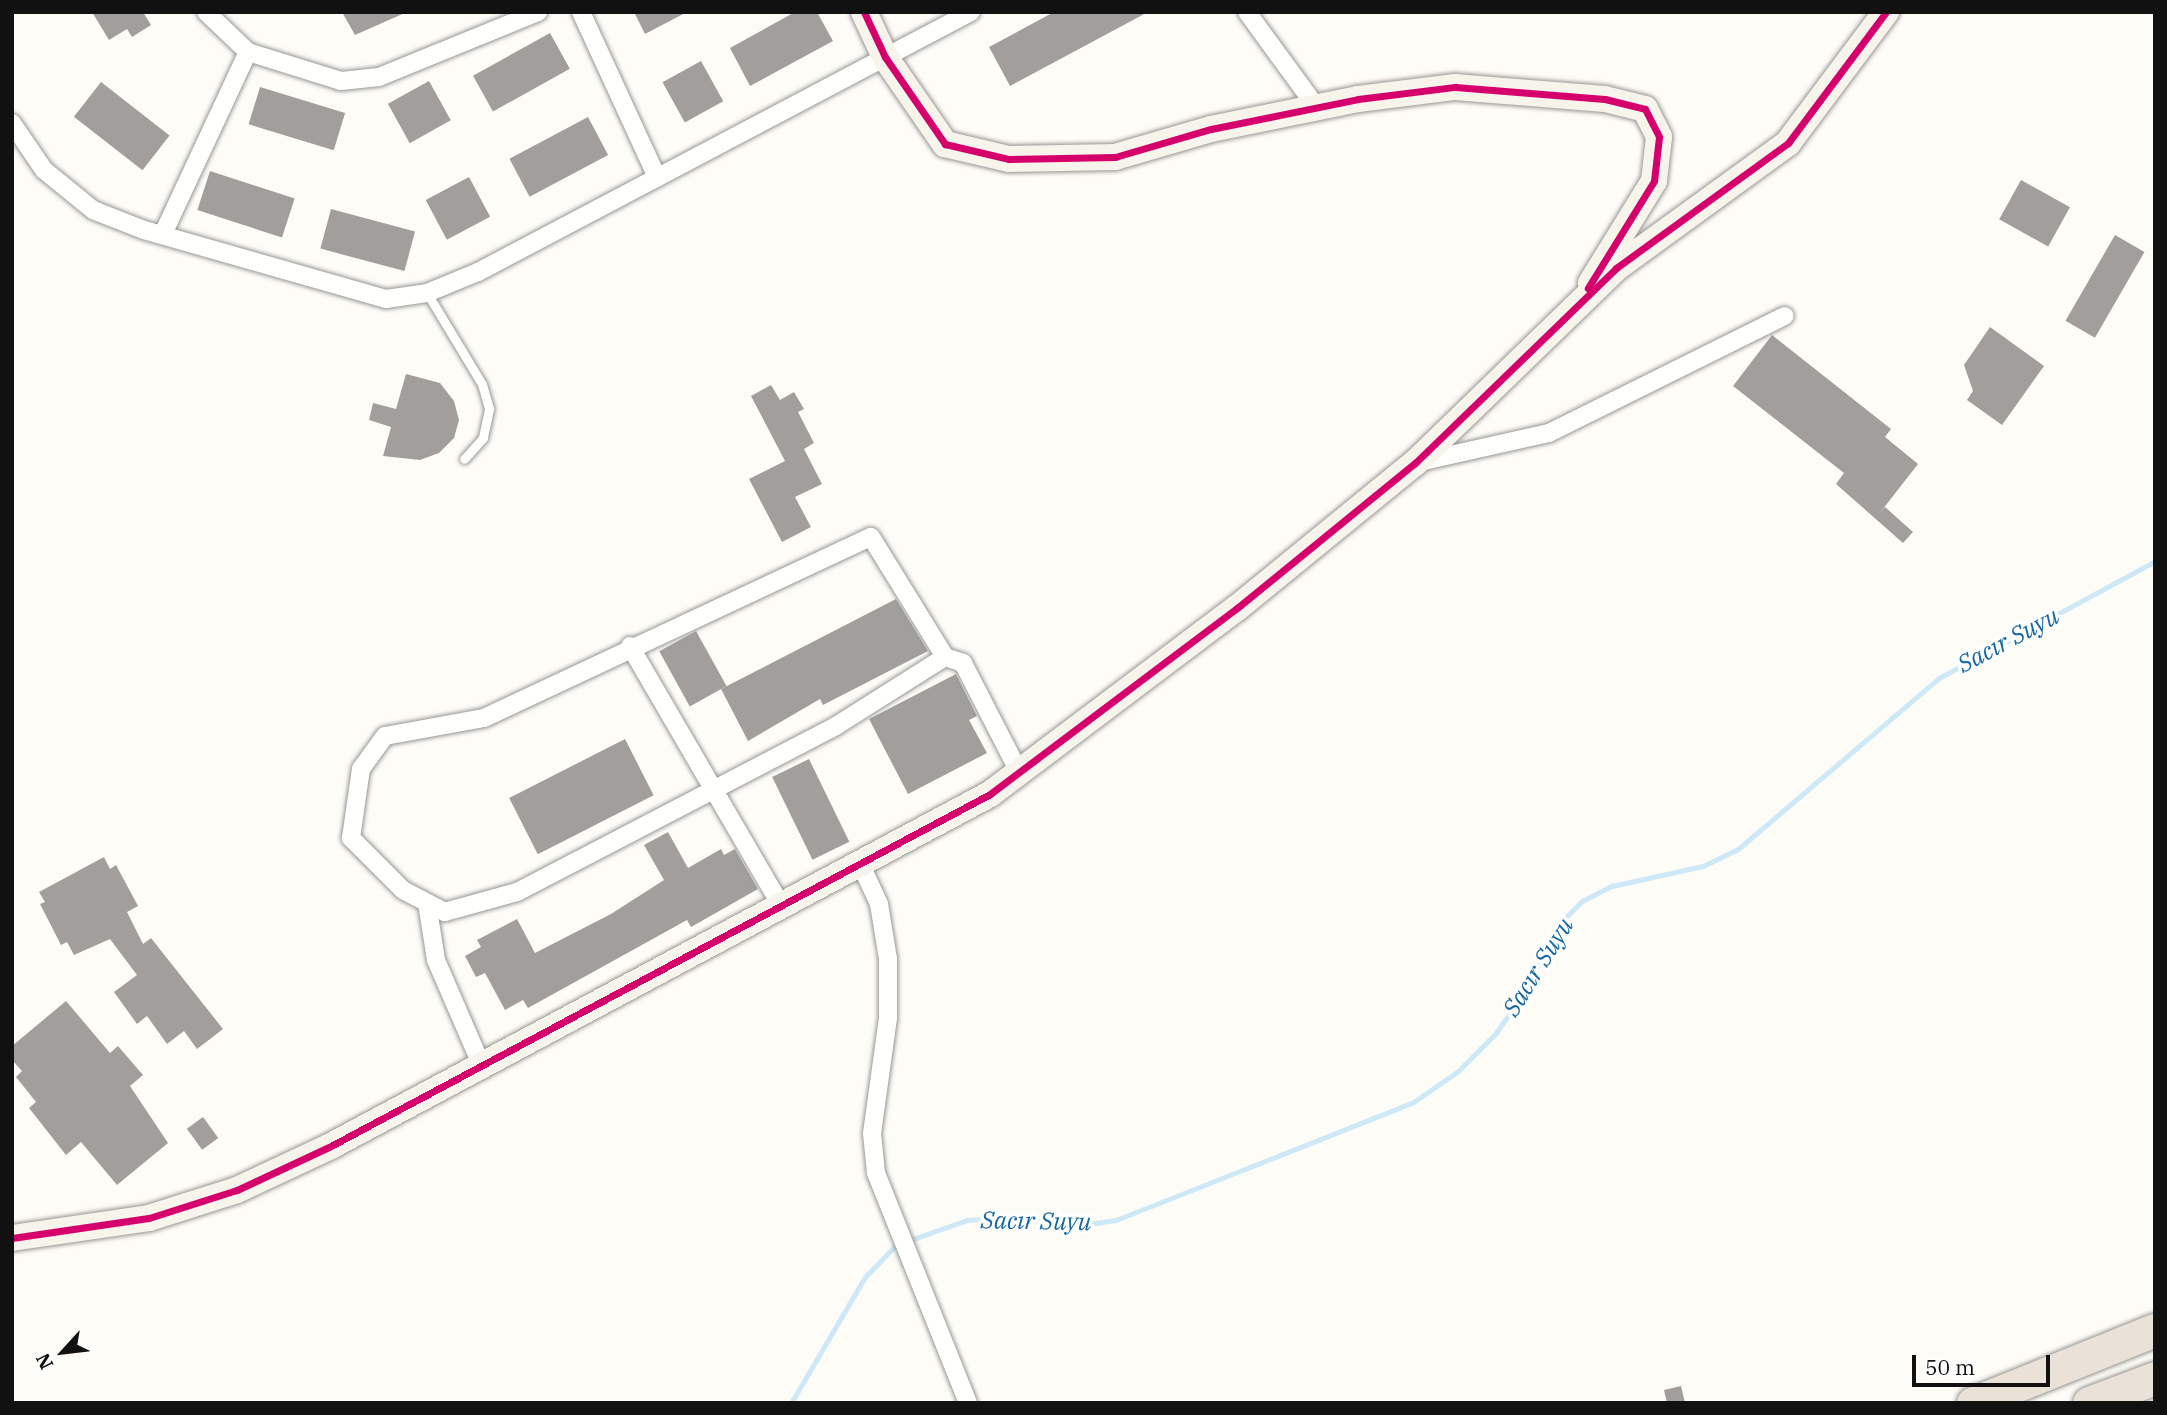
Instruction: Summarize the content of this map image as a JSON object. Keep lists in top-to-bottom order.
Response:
{
  "water": ["Sacır Suyu"],
  "scale_bar": "50 m",
  "north": "bottom left"
}
